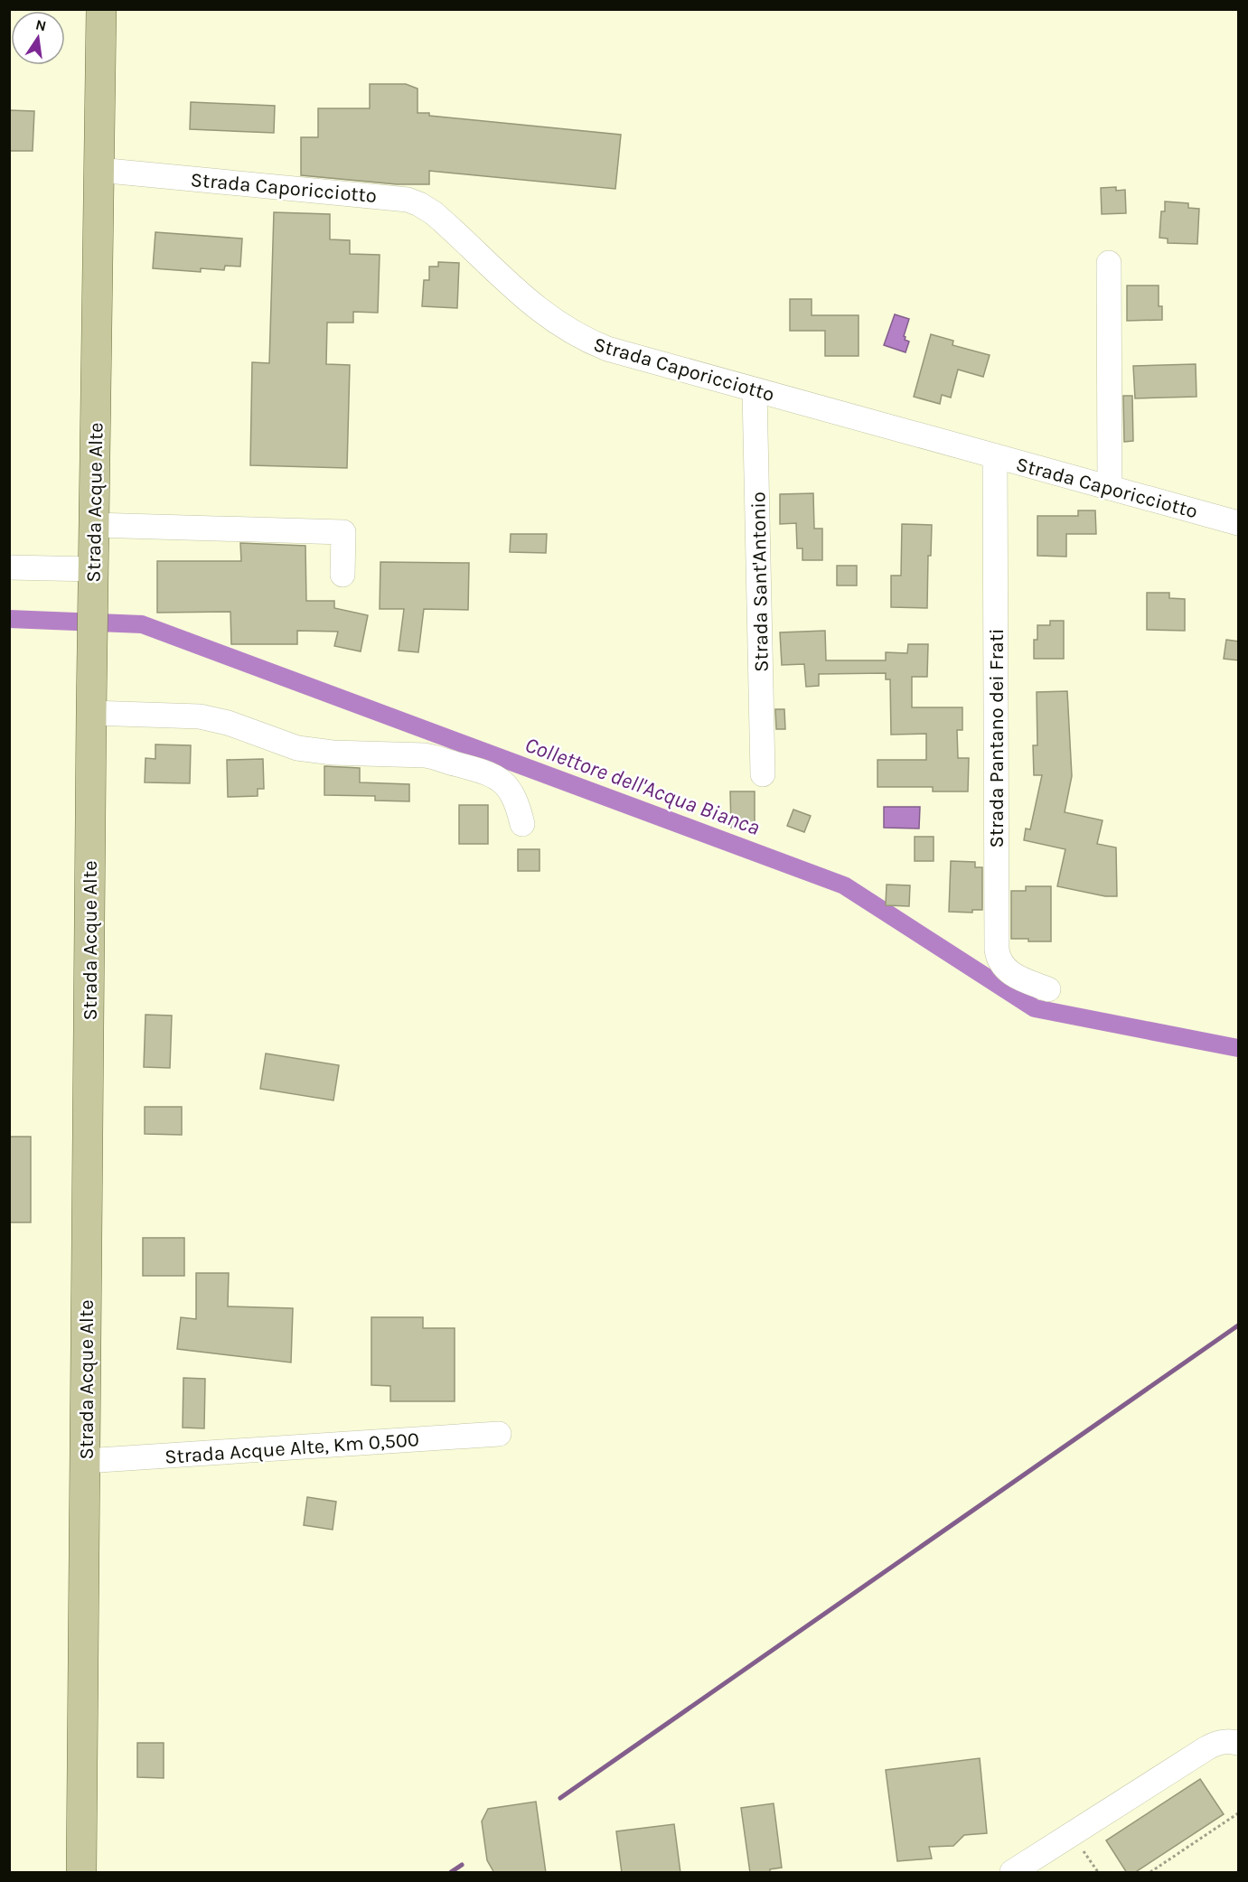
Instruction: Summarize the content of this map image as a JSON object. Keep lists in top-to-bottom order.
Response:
{
  "streets": {
    "main road": ["Strada Acque Alte"],
    "street": [
      "Strada Caporicciotto",
      "Strada Sant'Antonio",
      "Strada Pantano dei Frati",
      "Strada Acque Alte, Km 0,500"
    ]
  },
  "crossings": [
    ["Strada Caporicciotto", "Strada Acque Alte"],
    ["Strada Caporicciotto", "Strada Sant'Antonio"],
    ["Strada Caporicciotto", "Strada Pantano dei Frati"],
    ["Strada Acque Alte", "Strada Acque Alte, Km 0,500"]
  ],
  "water": ["Collettore dell'Acqua Bianca"],
  "north": "top"
}
